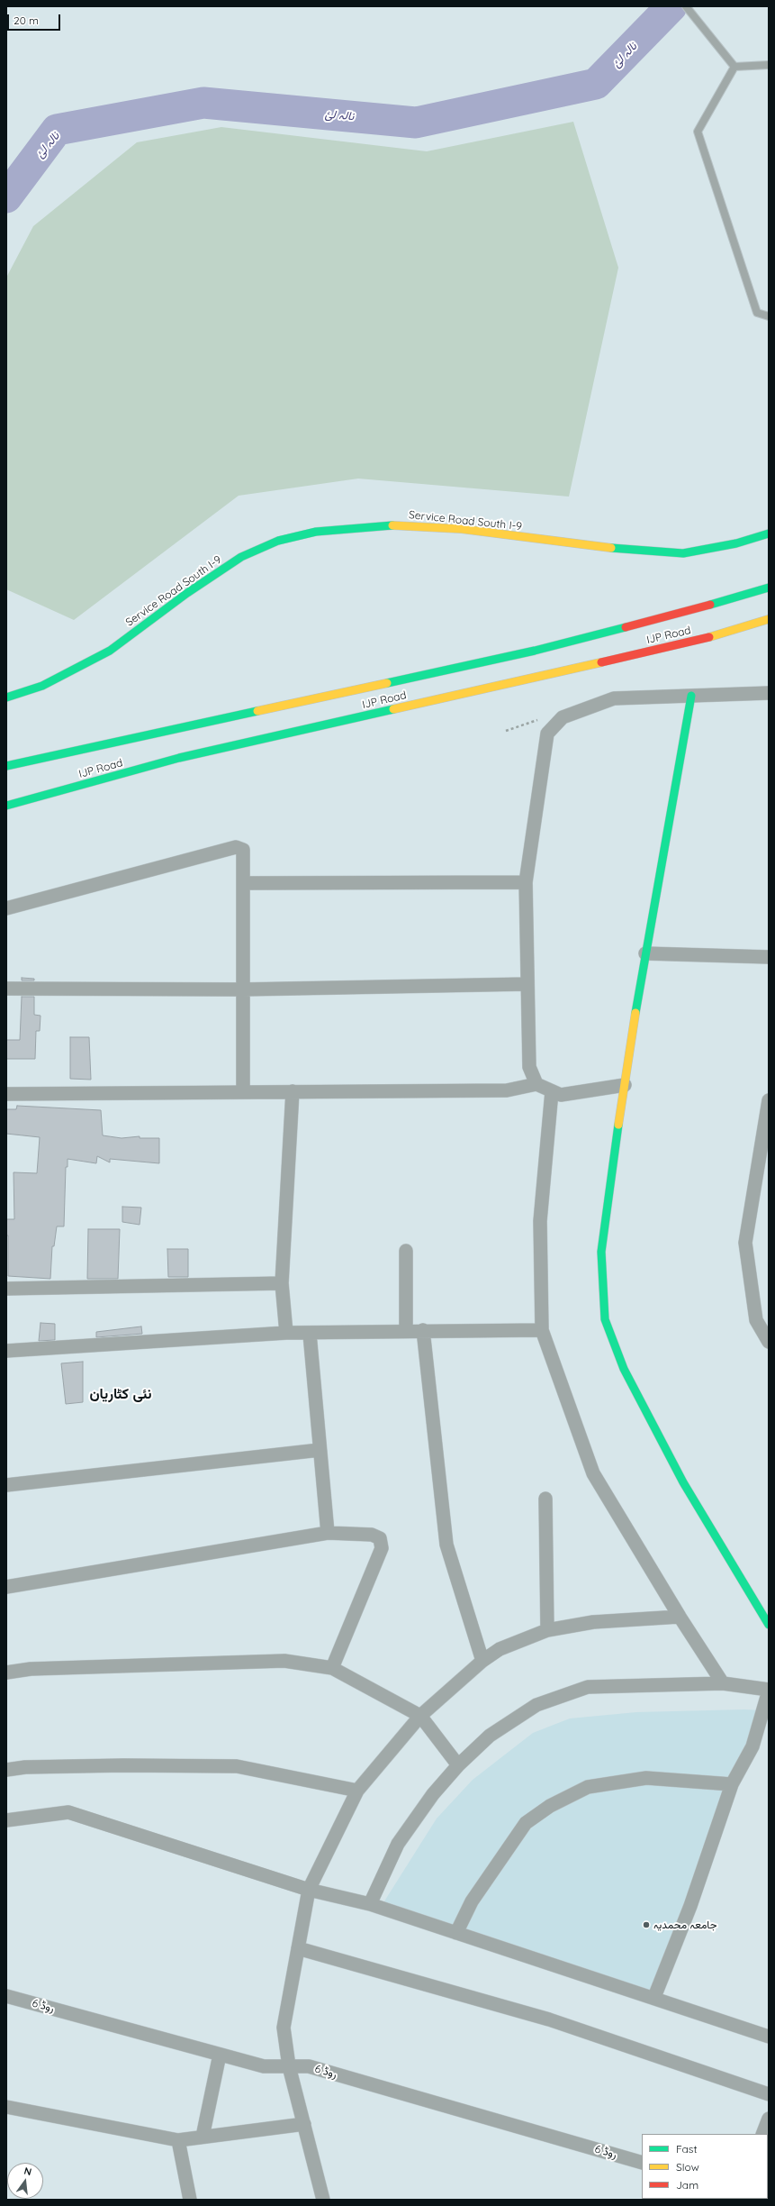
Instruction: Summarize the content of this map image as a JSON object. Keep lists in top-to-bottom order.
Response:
{
  "streets": {
    "main road": ["Service Road South I-9", "IJP Road"],
    "street": ["روڈ 6"]
  },
  "districts": ["نئی کٹاریان"],
  "water": ["نالہ لئ"],
  "places": ["جامعہ محمدیہ"],
  "legend": ["Fast", "Slow", "Jam"],
  "scale_bar": "20 m",
  "north": "top"
}
